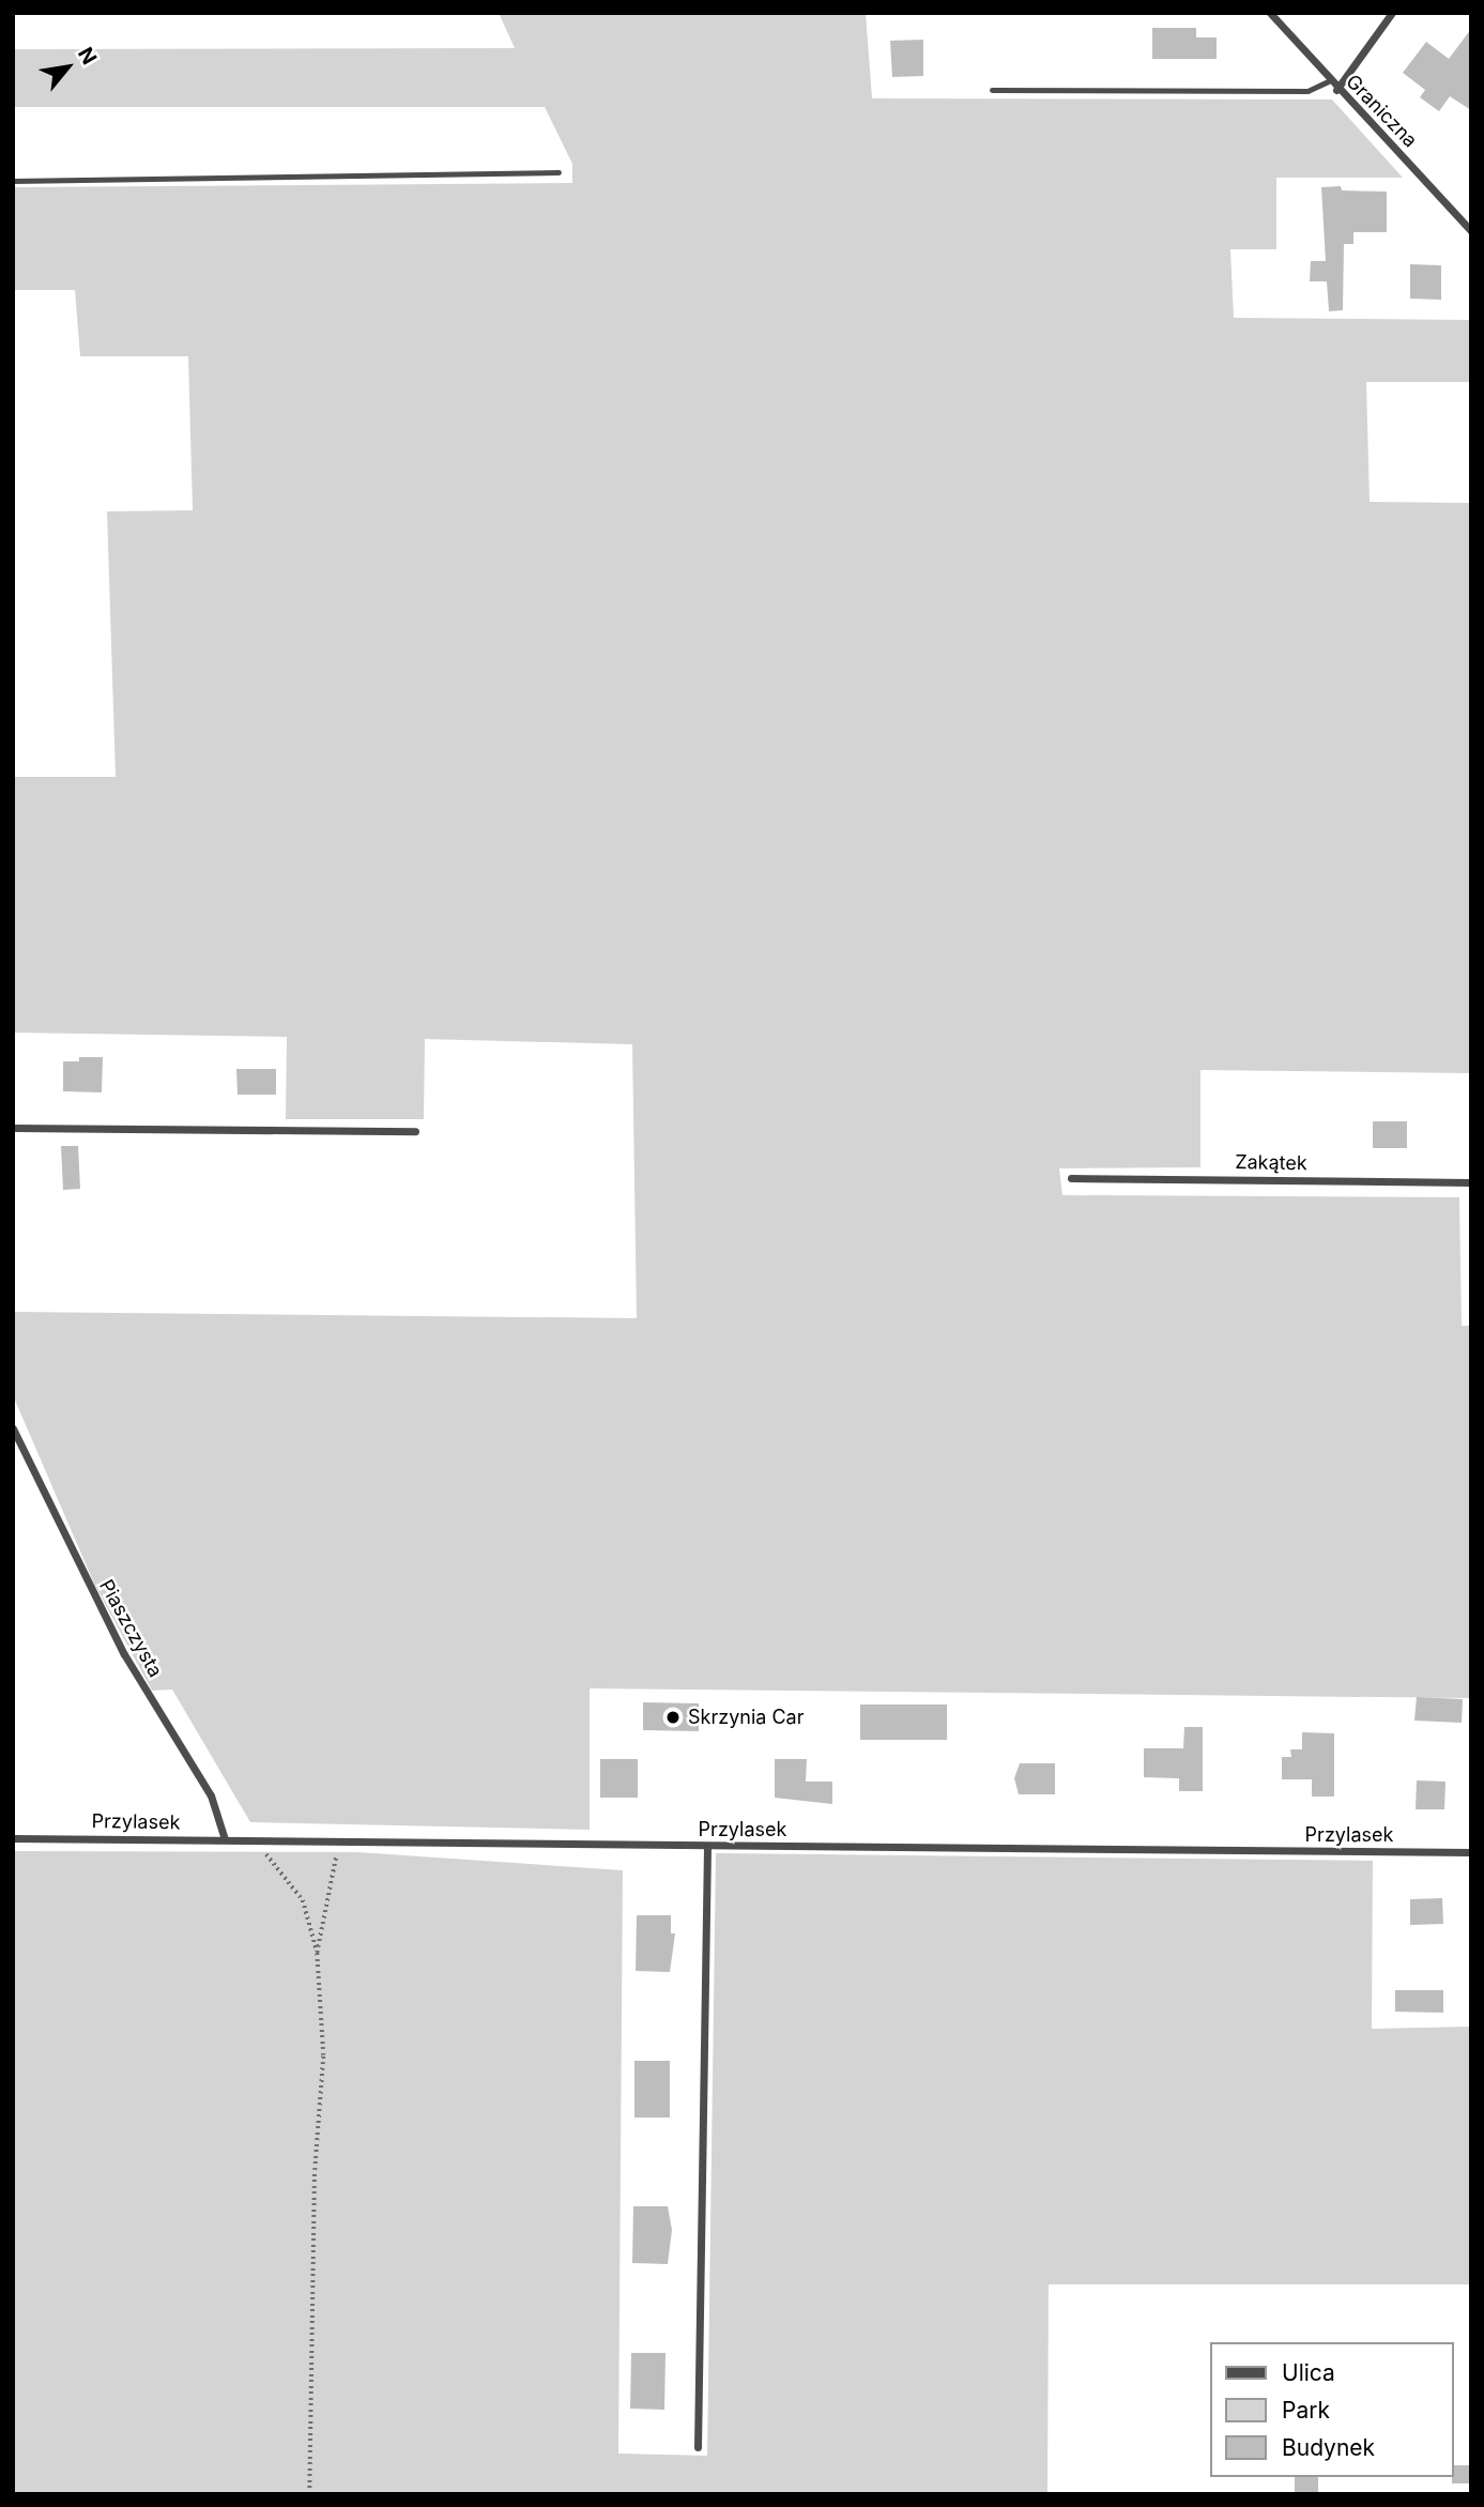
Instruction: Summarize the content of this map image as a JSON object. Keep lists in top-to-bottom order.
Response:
{
  "streets": {
    "street": [
      "Graniczna",
      "Zakątek",
      "Piaszczysta",
      "Przylasek"
    ]
  },
  "crossings": [
    ["Piaszczysta", "Przylasek"]
  ],
  "places": ["Skrzynia Car"],
  "legend": ["Ulica", "Park", "Budynek"],
  "north": "top right"
}
